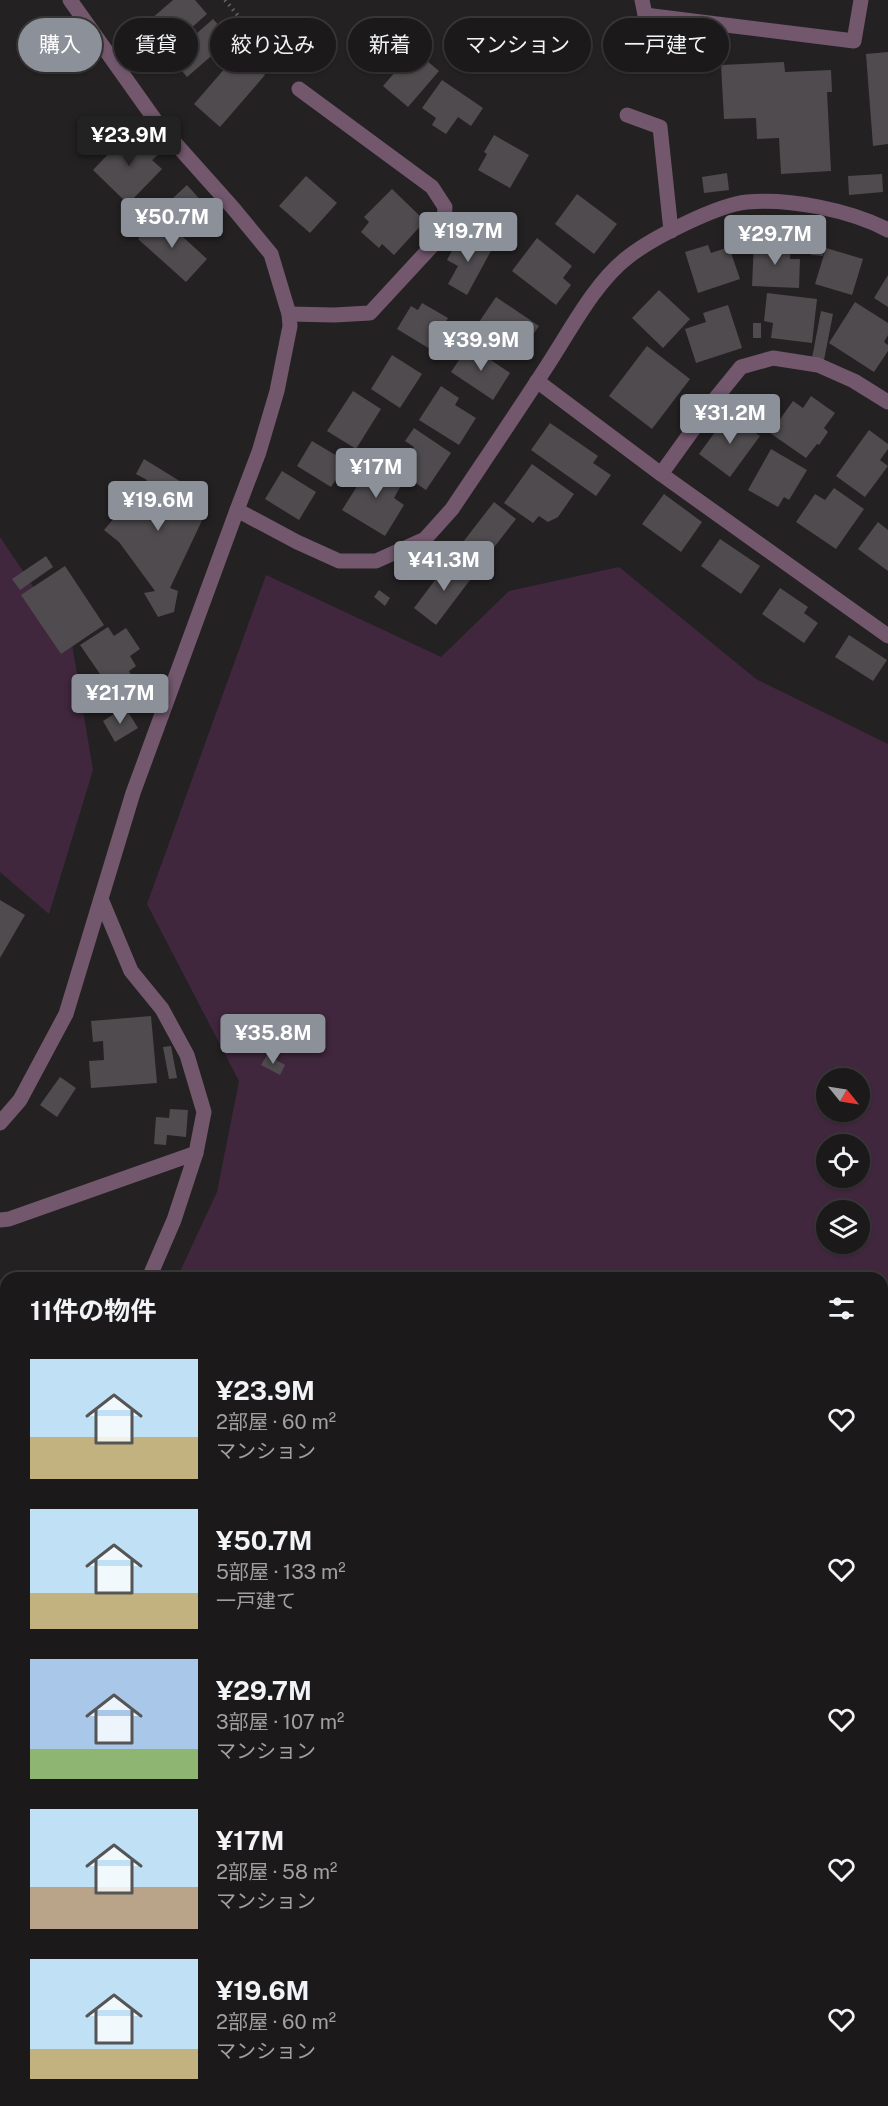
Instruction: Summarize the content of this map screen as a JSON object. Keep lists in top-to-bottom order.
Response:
{
  "north": "bottom right",
  "page": {
    "chip": [
      "購入",
      "賃貸",
      "絞り込み",
      "新着",
      "マンション",
      "一戸建て"
    ],
    "price": [
      "¥23.9M",
      "¥50.7M",
      "¥19.7M",
      "¥29.7M",
      "¥39.9M",
      "¥31.2M",
      "¥17M",
      "¥19.6M",
      "¥41.3M",
      "¥21.7M",
      "¥35.8M"
    ],
    "heading": "11件の物件",
    "list": [
      {
        "name": "¥23.9M",
        "note": "2部屋 · 60 m² · マンション"
      },
      {
        "name": "¥50.7M",
        "note": "5部屋 · 133 m² · 一戸建て"
      },
      {
        "name": "¥29.7M",
        "note": "3部屋 · 107 m² · マンション"
      },
      {
        "name": "¥17M",
        "note": "2部屋 · 58 m² · マンション"
      },
      {
        "name": "¥19.6M",
        "note": "2部屋 · 60 m² · マンション"
      }
    ]
  }
}
